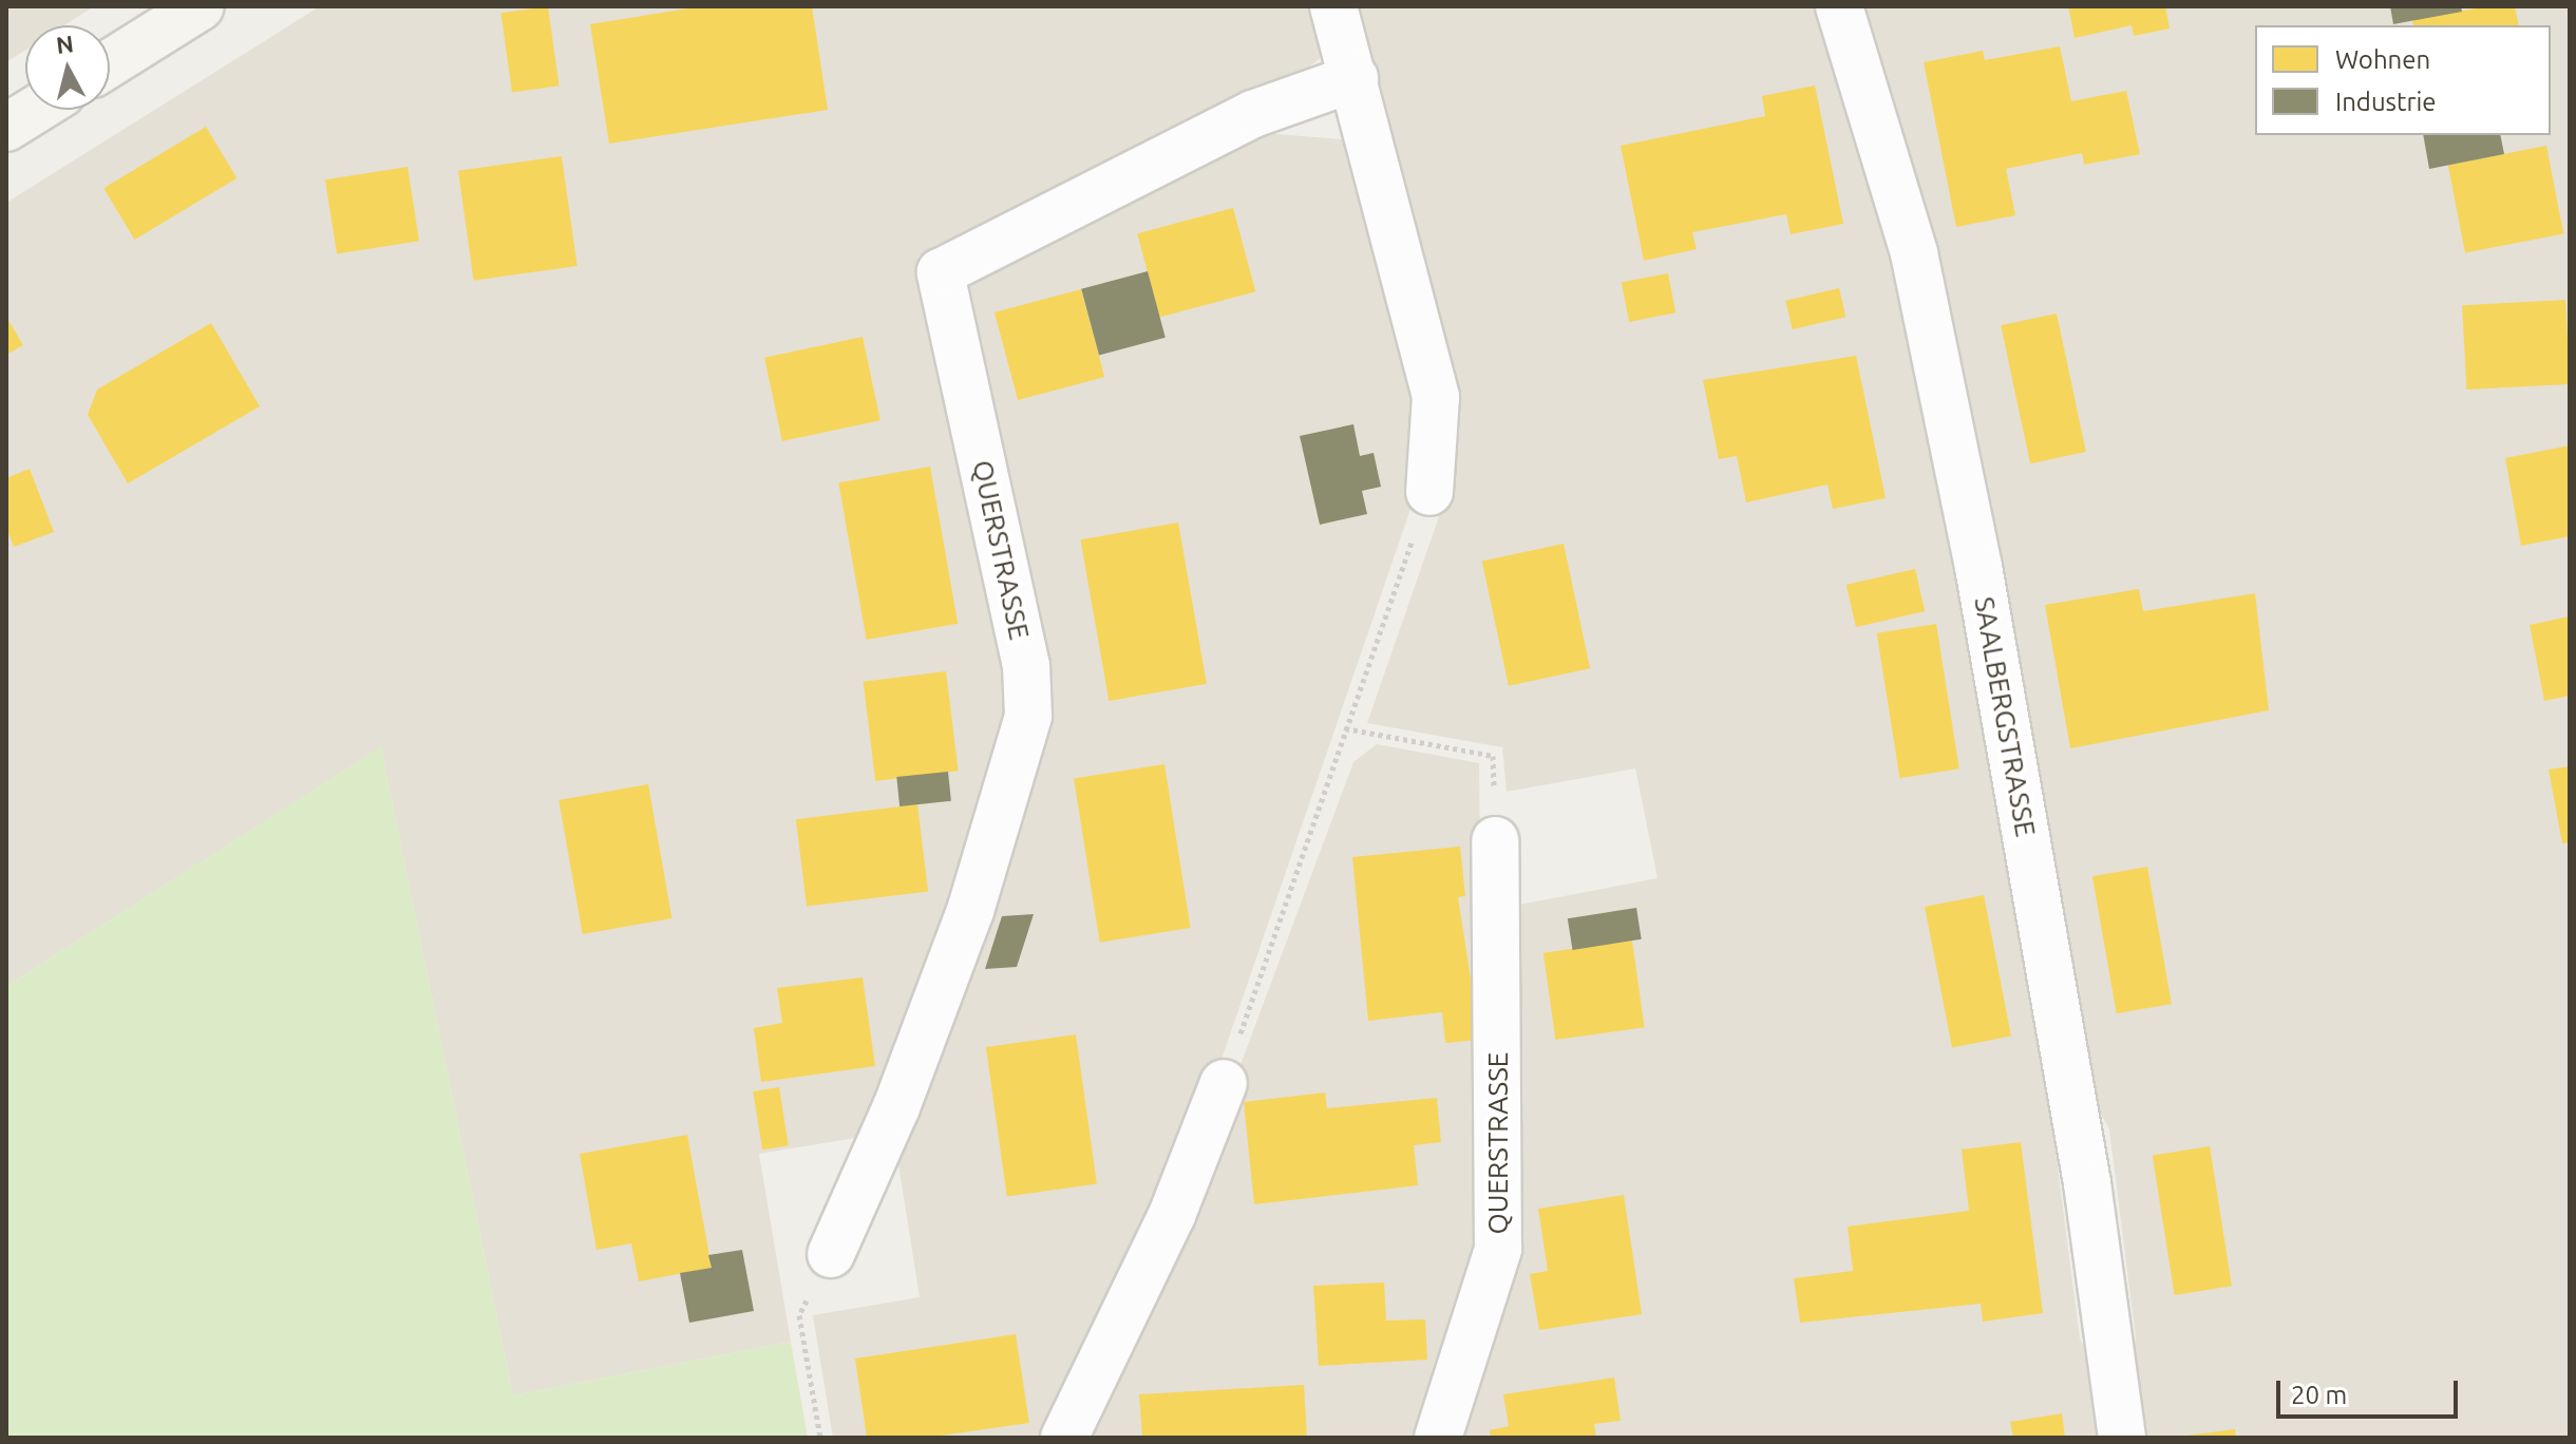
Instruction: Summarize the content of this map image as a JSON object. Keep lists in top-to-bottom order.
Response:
{
  "streets": {
    "street": ["QUERSTRASSE", "SAALBERGSTRASSE"]
  },
  "legend": ["Wohnen", "Industrie"],
  "scale_bar": "20 m",
  "north": "top"
}
